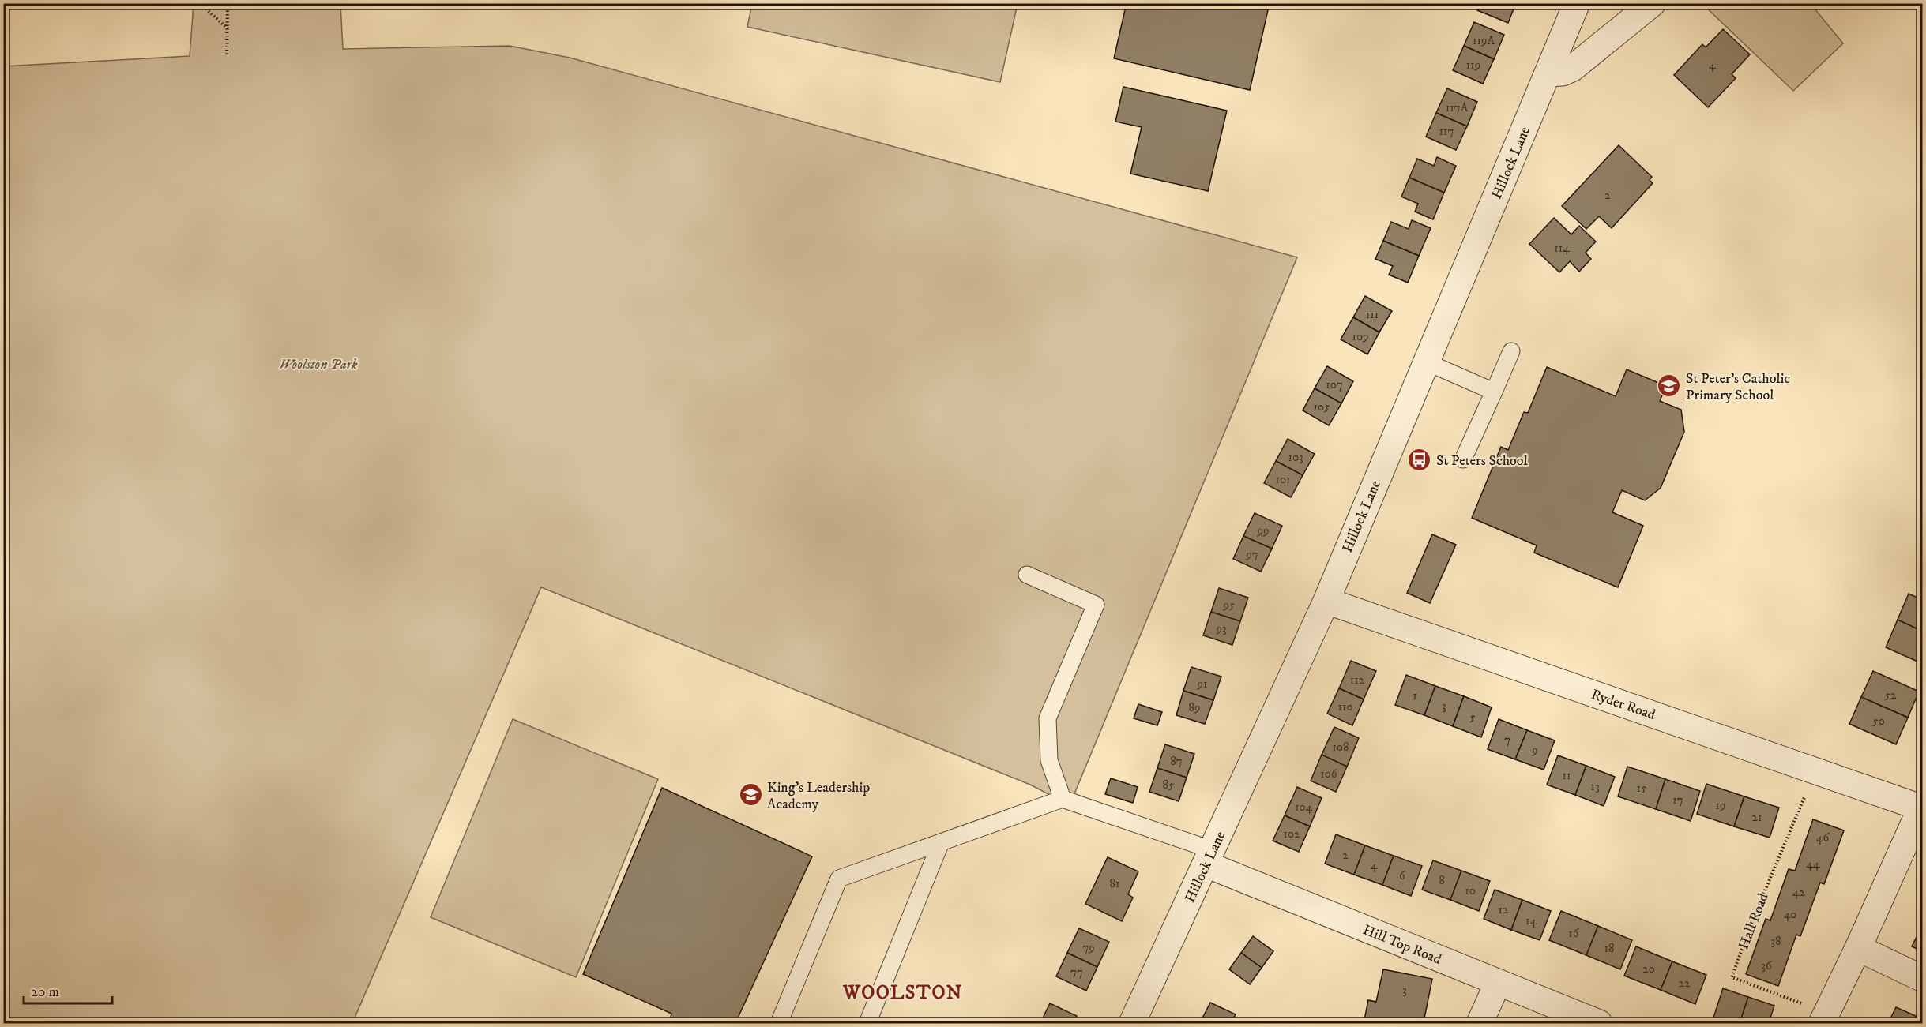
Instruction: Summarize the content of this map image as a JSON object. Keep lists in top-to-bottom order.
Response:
{
  "streets": {
    "street": ["Hillock Lane", "Ryder Road", "Hill Top Road"],
    "path": ["Hall Road"]
  },
  "crossings": [
    ["Hillock Lane", "Ryder Road"],
    ["Hillock Lane", "Hill Top Road"],
    ["Ryder Road", "Hall Road"]
  ],
  "districts": ["WOOLSTON"],
  "parks": ["Woolston Park"],
  "places": {
    "school or university": ["St Peter's Catholic Primary School", "King's Leadership Academy"],
    "bus stop": ["St Peters School"]
  },
  "house_numbers": [
    "119A",
    "119",
    "4",
    "117A",
    "117",
    "2",
    "114",
    "111",
    "109",
    "107",
    "105",
    "103",
    "101",
    "99",
    "97",
    "95",
    "93",
    "112",
    "91",
    "52",
    "1",
    "3",
    "110",
    "89",
    "5",
    "50",
    "7",
    "108",
    "9",
    "87",
    "106",
    "11",
    "85",
    "13",
    "15",
    "17",
    "19",
    "104",
    "21",
    "102",
    "46",
    "2",
    "44",
    "4",
    "6",
    "8",
    "81",
    "10",
    "42",
    "12",
    "40",
    "14",
    "16",
    "38",
    "79",
    "18",
    "36",
    "20",
    "77",
    "22",
    "3"
  ],
  "scale_bar": "20 m"
}
